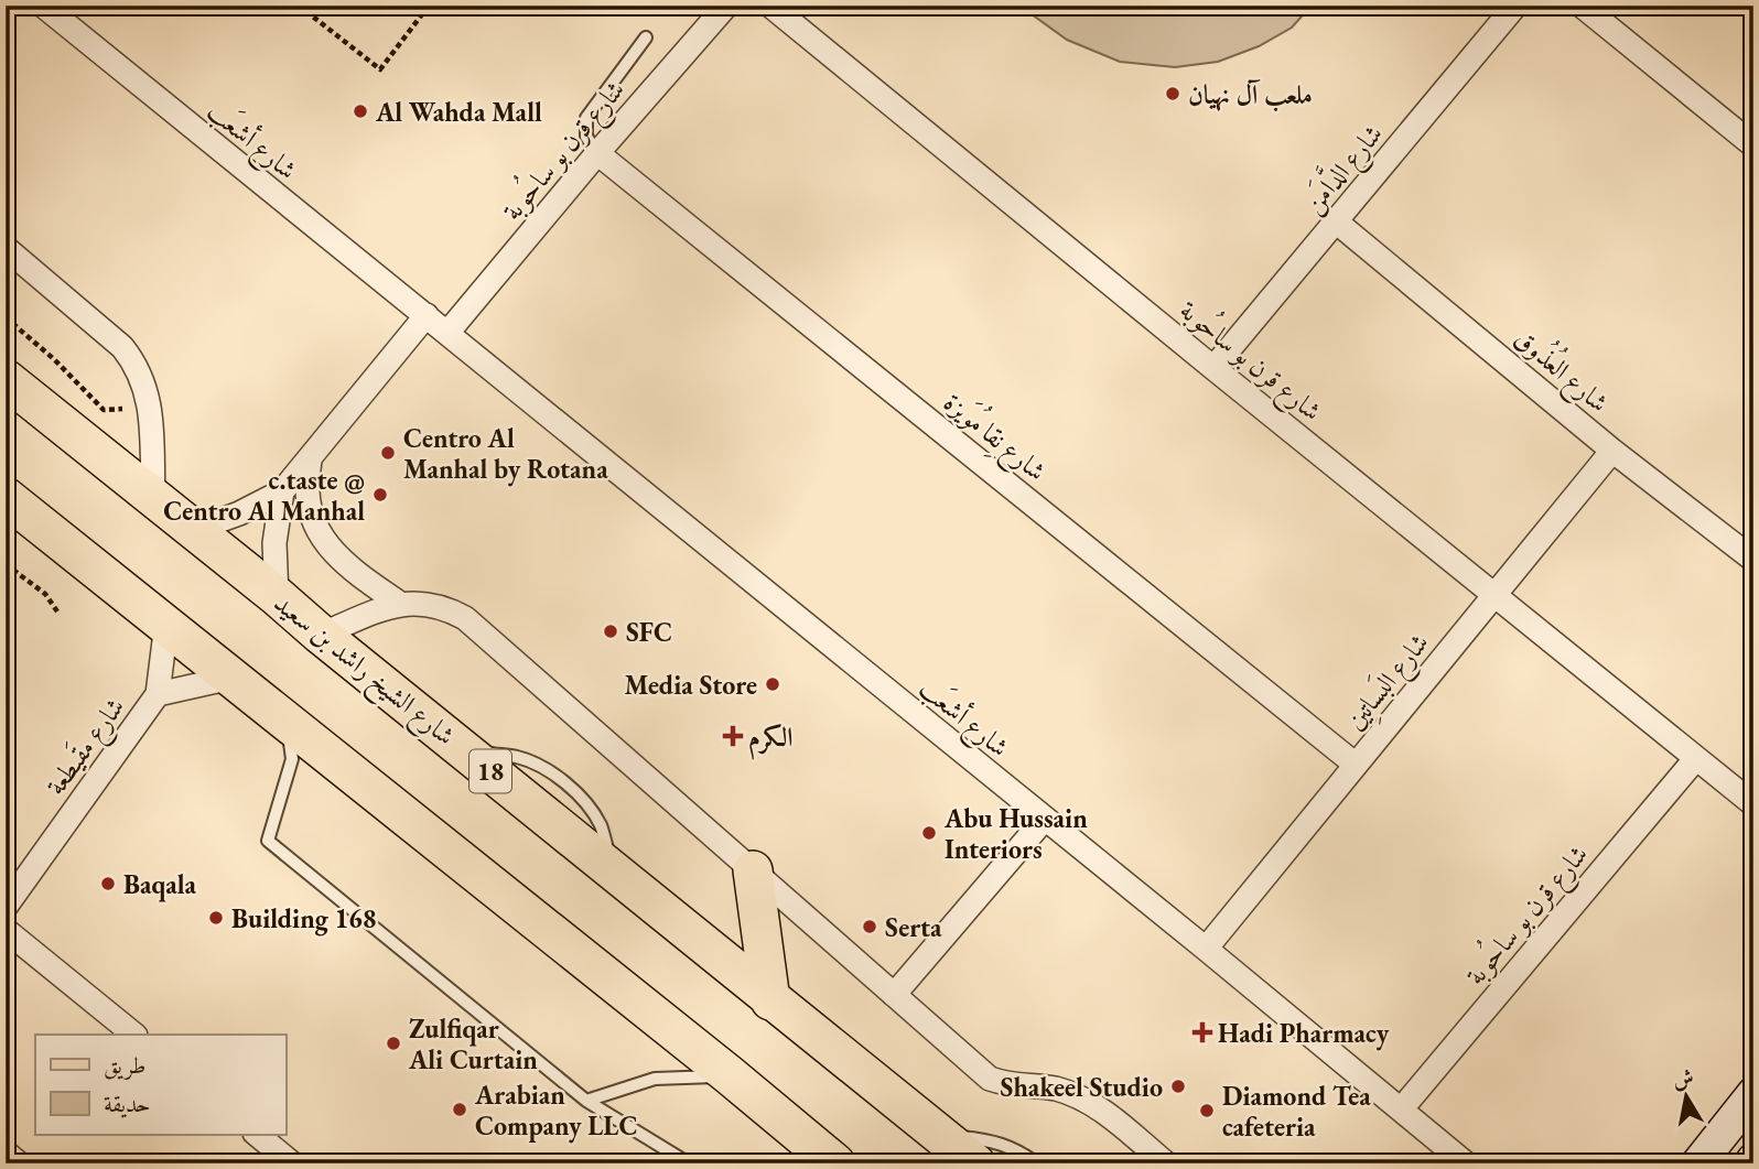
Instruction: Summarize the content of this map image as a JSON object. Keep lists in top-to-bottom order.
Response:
{
  "streets": {
    "main road": ["شارع الشيخ راشد بن سعيد", "18"],
    "street": [
      "شارع أشعَب",
      "شارع قرن بو ساحُوبة",
      "شارع الدَّامَن",
      "شارع العُذُوق",
      "شارع نِقا مُوَيزة",
      "شارع البَساتِين",
      "شارع مقَيطعة"
    ]
  },
  "crossings": [
    ["شارع أشعَب", "شارع قرن بو ساحُوبة"],
    ["شارع أشعَب", "شارع البَساتِين"],
    ["شارع قرن بو ساحُوبة", "شارع الدَّامَن"],
    ["شارع قرن بو ساحُوبة", "شارع نِقا مُوَيزة"],
    ["شارع قرن بو ساحُوبة", "شارع البَساتِين"],
    ["شارع الدَّامَن", "شارع العُذُوق"],
    ["شارع العُذُوق", "شارع البَساتِين"],
    ["شارع نِقا مُوَيزة", "شارع البَساتِين"]
  ],
  "places": {
    "other": [
      "ملعب آل نهيان",
      "Al Wahda Mall",
      "Centro Al Manhal by Rotana",
      "c.taste @ Centro Al Manhal",
      "SFC",
      "Media Store",
      "Abu Hussain Interiors",
      "Baqala",
      "Building 168",
      "Serta",
      "Zulfiqar Ali Curtain",
      "Shakeel Studio",
      "Arabian Company LLC",
      "Diamond Tea cafeteria"
    ],
    "health": ["الكرم", "Hadi Pharmacy"]
  },
  "legend": ["طريق", "حديقة"],
  "north": "top"
}
